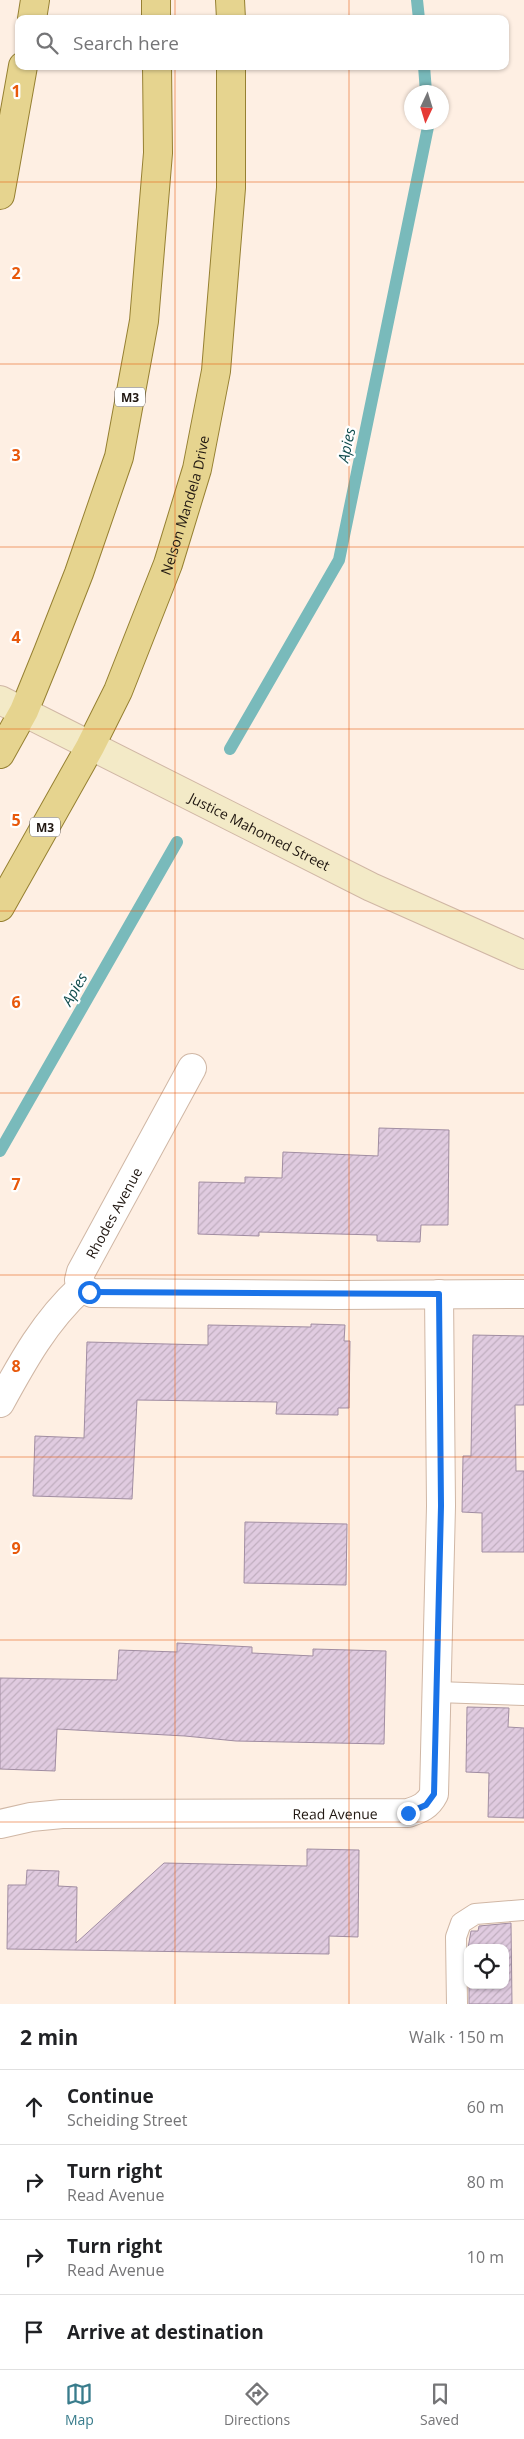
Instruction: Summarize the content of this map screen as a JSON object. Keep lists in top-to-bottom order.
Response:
{
  "streets": {
    "main road": ["M3", "Nelson Mandela Drive", "Justice Mahomed Street"],
    "street": ["Rhodes Avenue", "Read Avenue"]
  },
  "crossings": [
    ["M3", "Justice Mahomed Street"],
    ["Nelson Mandela Drive", "Justice Mahomed Street"]
  ],
  "water": ["Apies"],
  "north": "bottom",
  "page": {
    "search": "Search here",
    "heading": ["2 min", "Walk · 150 m"],
    "list": [
      ["Continue", "Scheiding Street", "60 m"],
      ["Turn right", "Read Avenue", "80 m"],
      ["Turn right", "Read Avenue", "10 m"],
      "Arrive at destination"
    ],
    "nav": ["Map", "Directions", "Saved"]
  },
  "grid": {
    "rows": [
      "1",
      "2",
      "3",
      "4",
      "5",
      "6",
      "7",
      "8",
      "9"
    ]
  }
}
